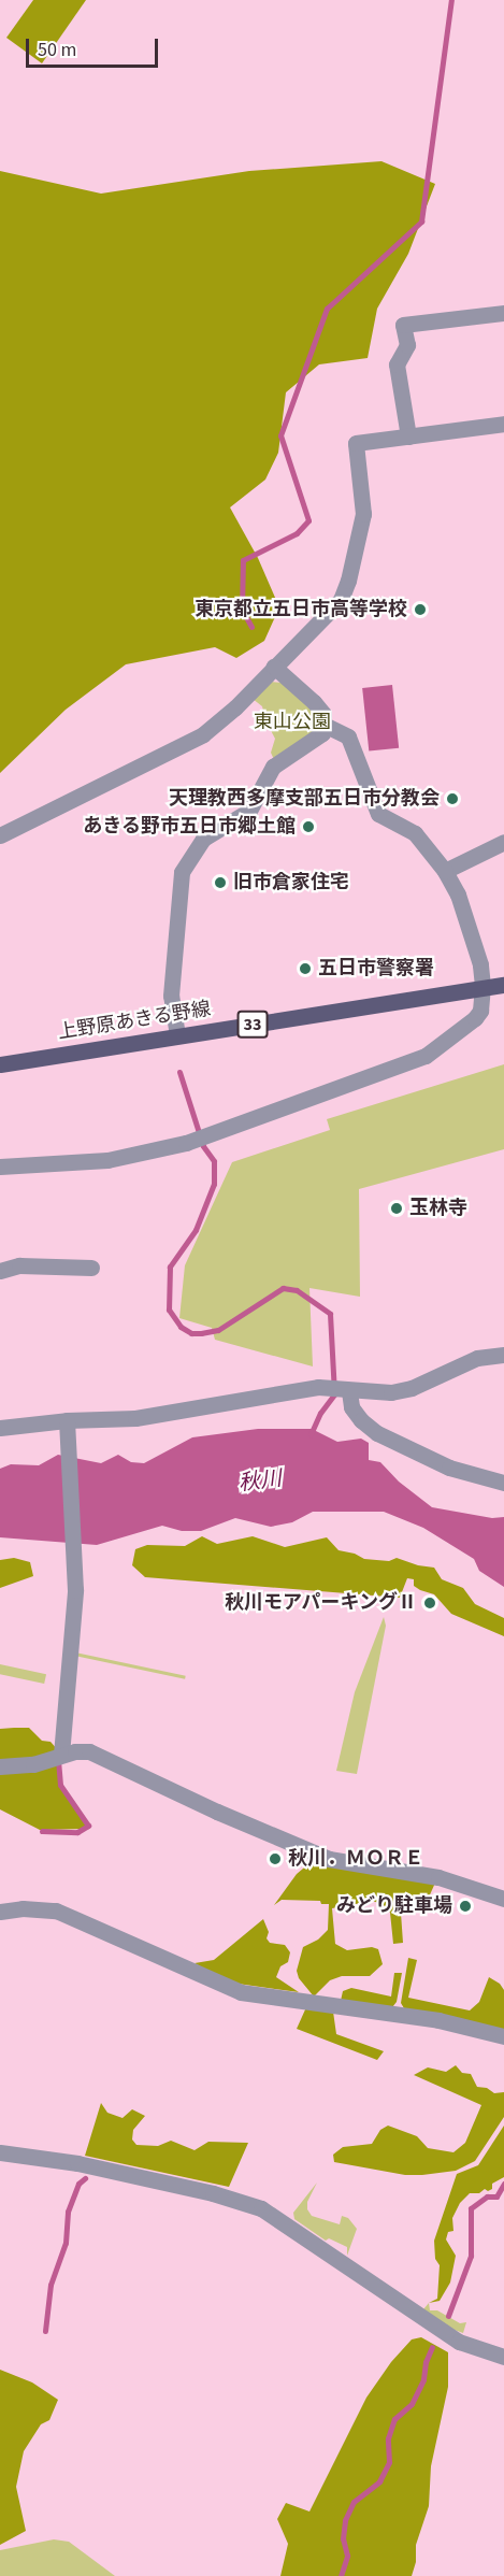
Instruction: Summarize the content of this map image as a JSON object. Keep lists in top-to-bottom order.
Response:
{
  "streets": {
    "main road": ["上野原あきる野線", "33"]
  },
  "water": ["秋川"],
  "parks": ["東山公園"],
  "places": [
    "東京都立五日市高等学校",
    "天理教西多摩支部五日市分教会",
    "あきる野市五日市郷土館",
    "旧市倉家住宅",
    "五日市警察署",
    "玉林寺",
    "秋川モアパーキングⅡ",
    "秋川．ＭＯＲＥ",
    "みどり駐車場"
  ],
  "scale_bar": "50 m"
}
